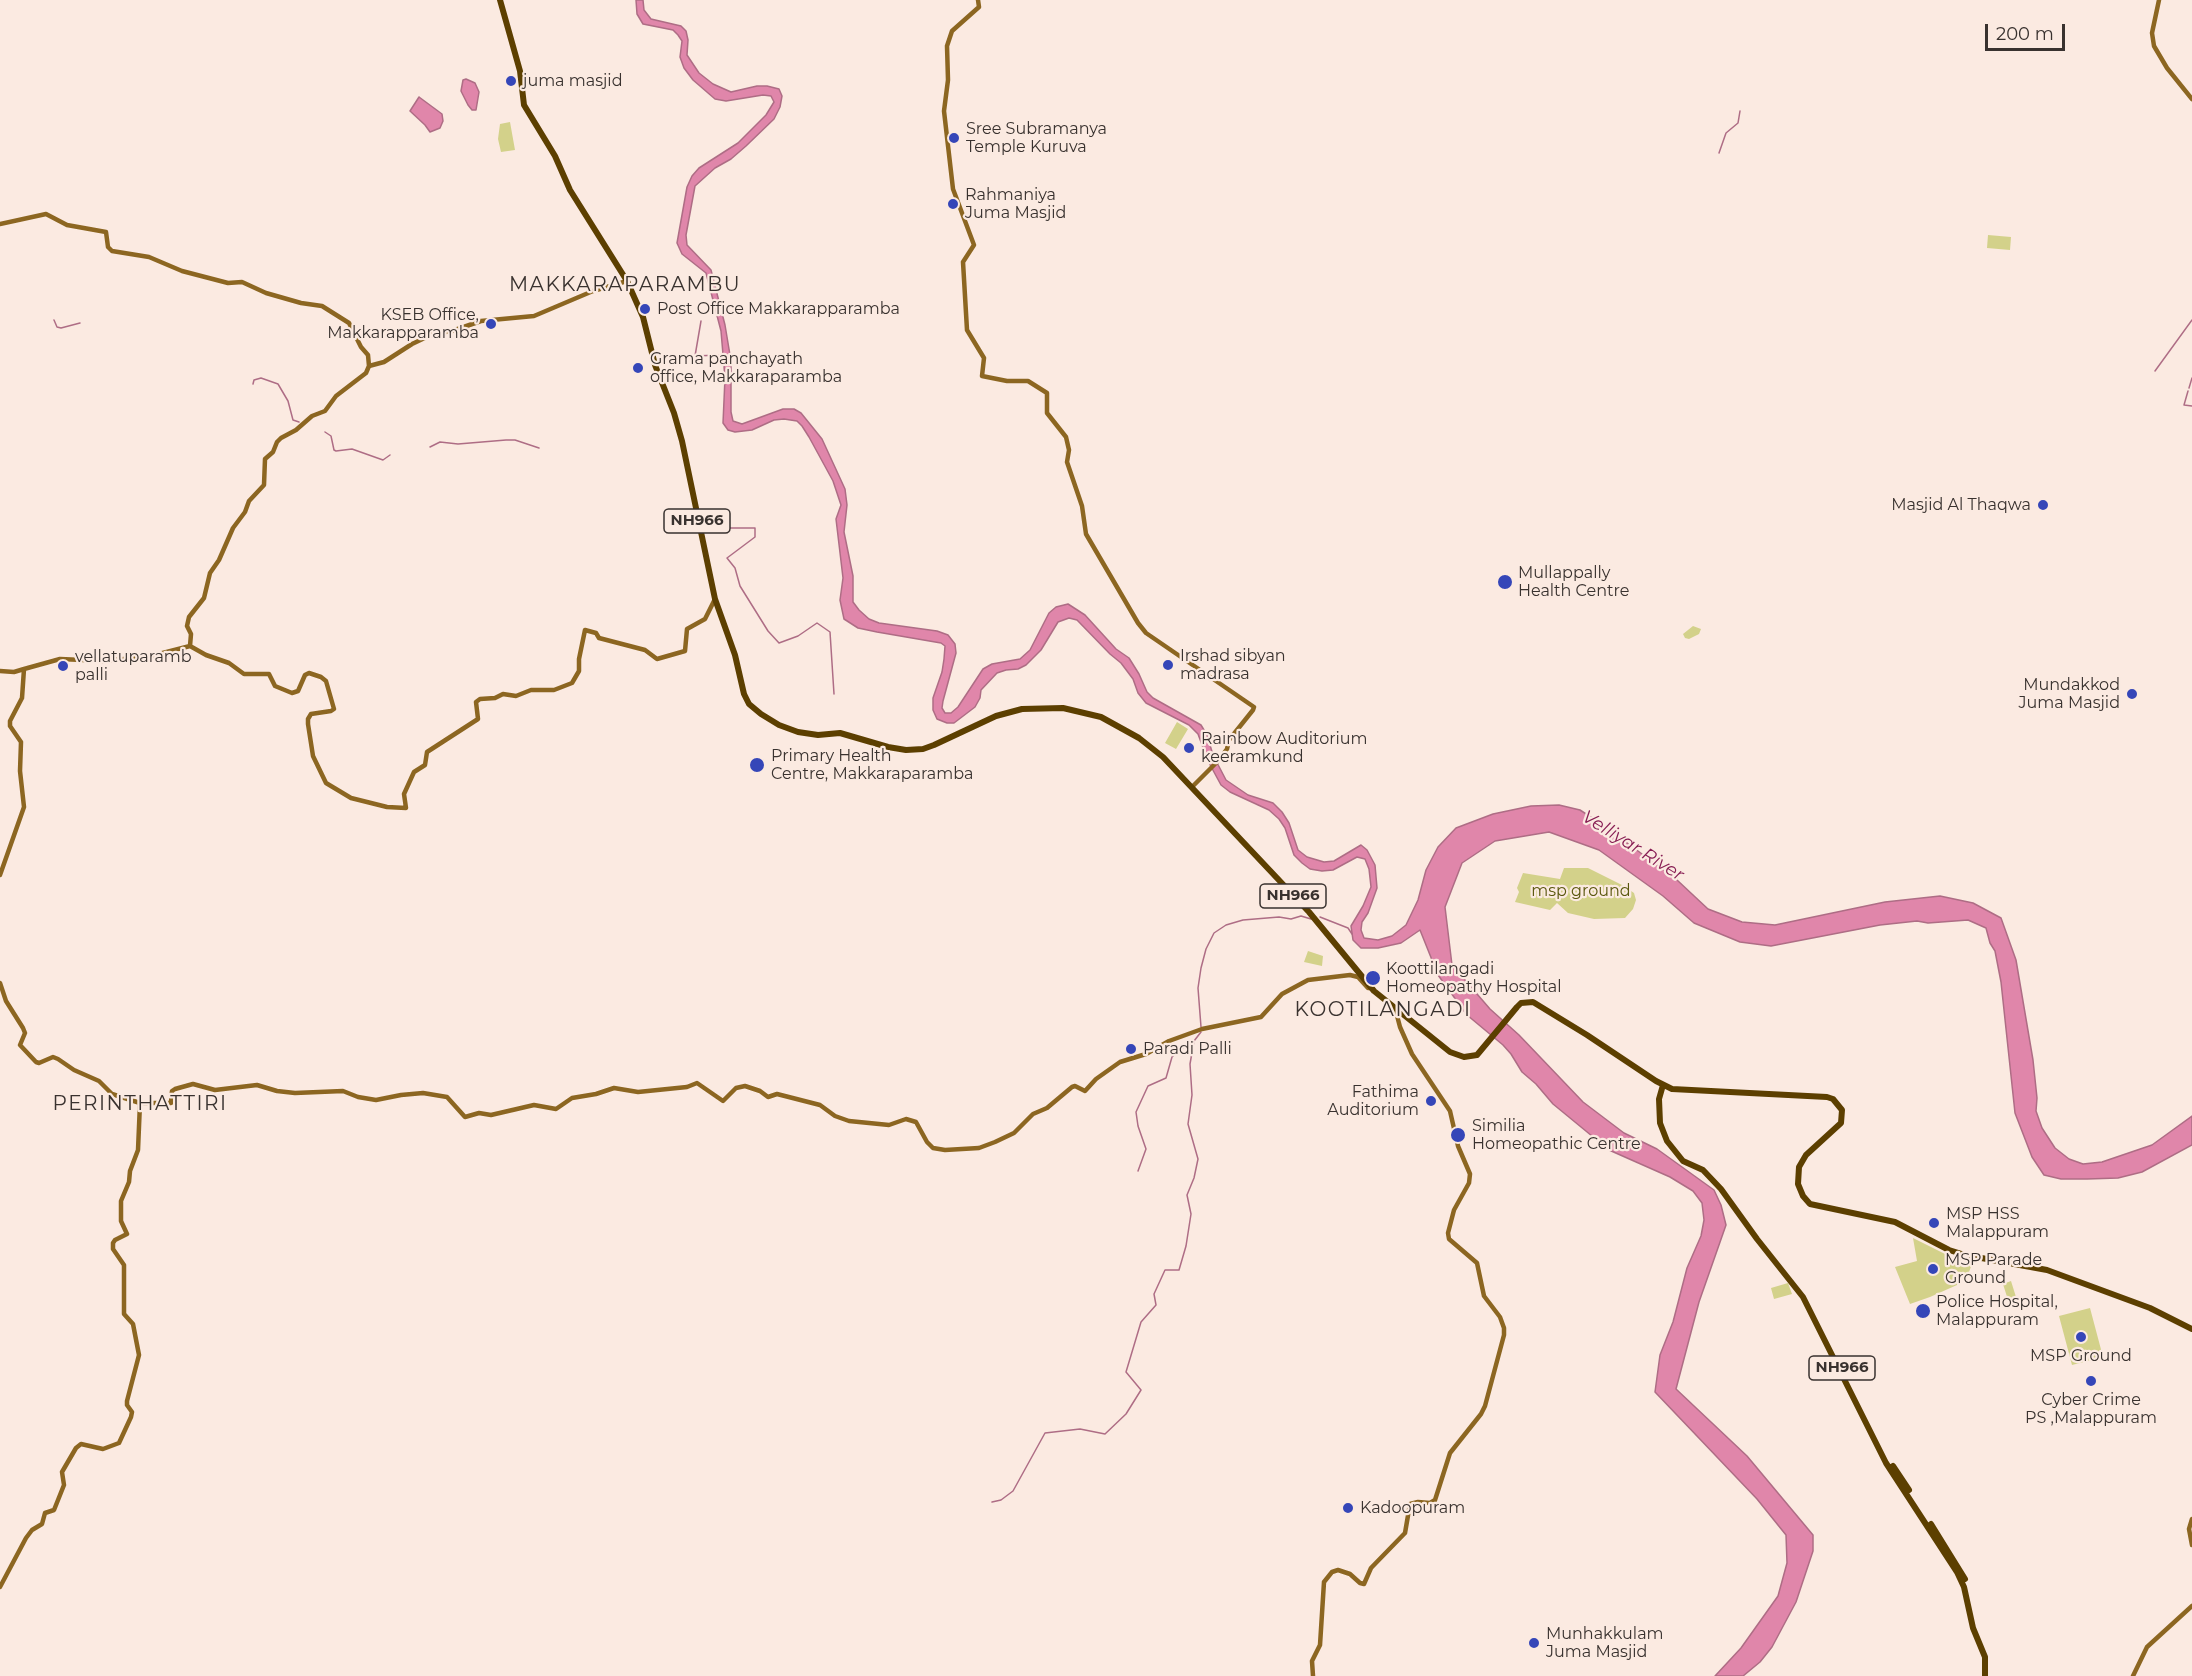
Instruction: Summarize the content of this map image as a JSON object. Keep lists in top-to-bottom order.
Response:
{
  "streets": {
    "highway": ["NH966"]
  },
  "districts": ["MAKKARAPARAMBU", "KOOTILANGADI", "PERINTHATTIRI"],
  "water": ["Velliyar River"],
  "parks": ["msp ground"],
  "places": [
    "juma masjid",
    "Sree Subramanya Temple Kuruva",
    "Rahmaniya Juma Masjid",
    "Post Office Makkarapparamba",
    "KSEB Office, Makkarapparamba",
    "Grama panchayath office, Makkaraparamba",
    "Masjid Al Thaqwa",
    "Mullappally Health Centre",
    "Irshad sibyan madrasa",
    "vellatuparamb palli",
    "Mundakkod Juma Masjid",
    "Rainbow Auditorium keeramkund",
    "Primary Health Centre, Makkaraparamba",
    "Koottilangadi Homeopathy Hospital",
    "Paradi Palli",
    "Fathima Auditorium",
    "Similia Homeopathic Centre",
    "MSP HSS Malappuram",
    "MSP Parade Ground",
    "Police Hospital, Malappuram",
    "MSP Ground",
    "Cyber Crime PS ,Malappuram",
    "Kadoopuram",
    "Munhakkulam Juma Masjid"
  ],
  "scale_bar": "200 m"
}
